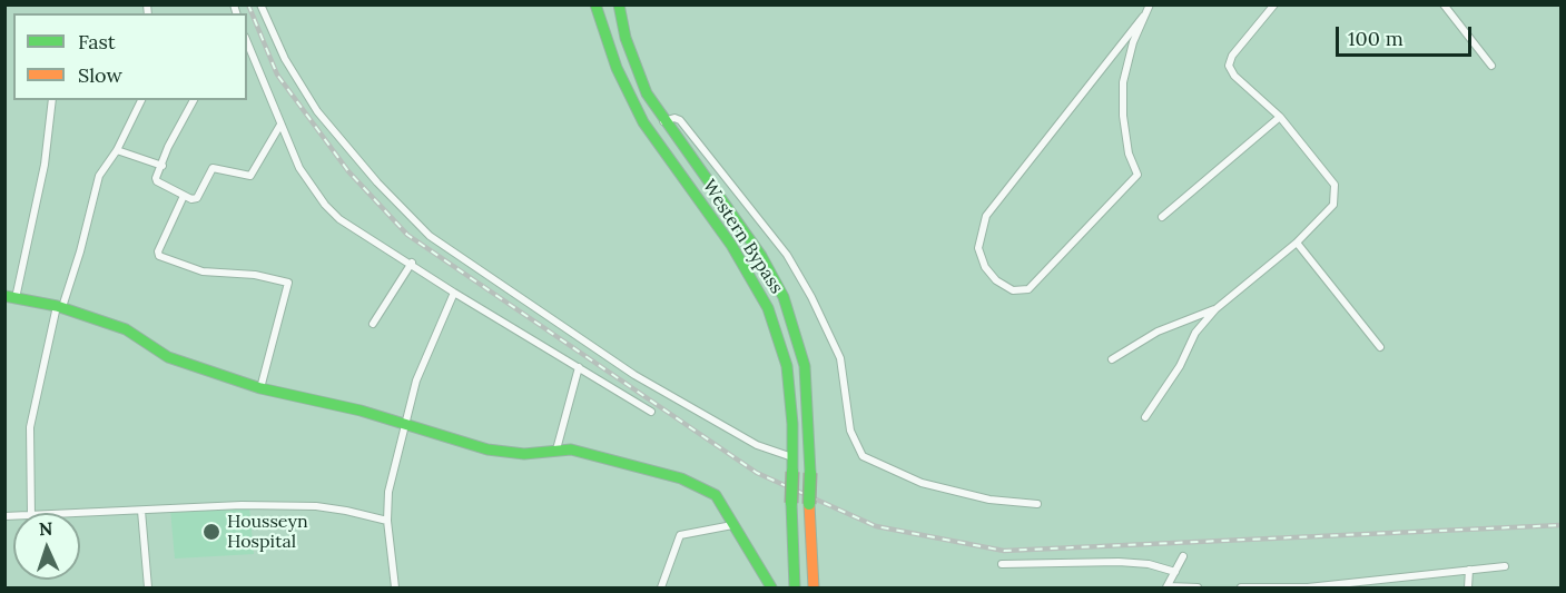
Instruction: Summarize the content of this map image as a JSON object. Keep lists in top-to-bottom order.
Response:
{
  "streets": {
    "main road": ["Western Bypass"]
  },
  "places": ["Housseyn Hospital"],
  "legend": ["Fast", "Slow"],
  "scale_bar": "100 m",
  "north": "top"
}
